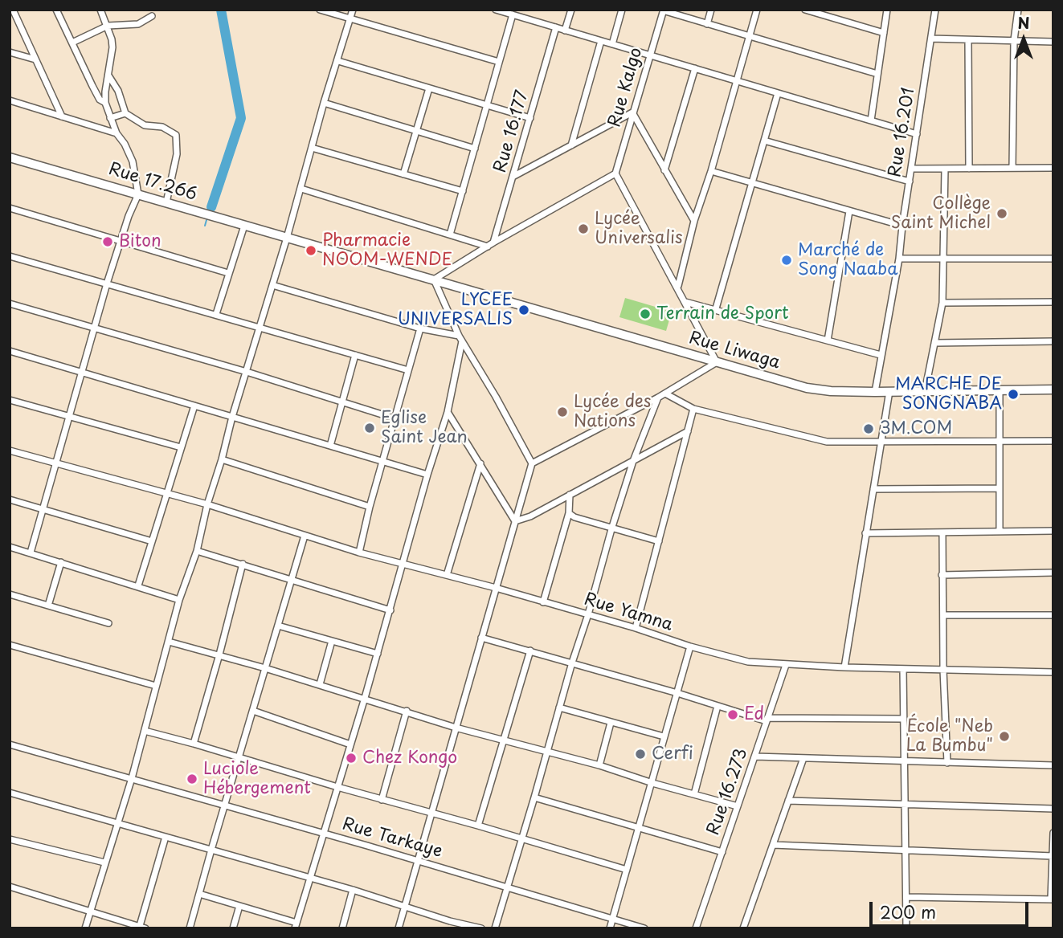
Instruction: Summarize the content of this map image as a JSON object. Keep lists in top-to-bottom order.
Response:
{
  "streets": {
    "main road": ["Rue 17.266", "Rue Liwaga"],
    "street": [
      "Rue Kalgo",
      "Rue 16.177",
      "Rue 16.201",
      "Rue Yamna",
      "Rue 16.273",
      "Rue Tarkaye"
    ]
  },
  "crossings": [
    ["Rue 16.201", "Rue Liwaga"],
    ["Rue 17.266", "Rue Liwaga"],
    ["Rue Yamna", "Rue 16.273"]
  ],
  "places": [
    "Collège Saint Michel",
    "Lycée Universalis",
    "Biton",
    "Pharmacie NOOM-WENDE",
    "Marché de Song Naaba",
    "LYCEE UNIVERSALIS",
    "Terrain de Sport",
    "MARCHE DE SONGNABA",
    "Lycée des Nations",
    "Eglise Saint Jean",
    "3M.COM",
    "Ed",
    "École \"Neb La Bumbu\"",
    "Cerfi",
    "Chez Kongo",
    "Luciole Hébergement"
  ],
  "scale_bar": "200 m",
  "north": "top"
}
